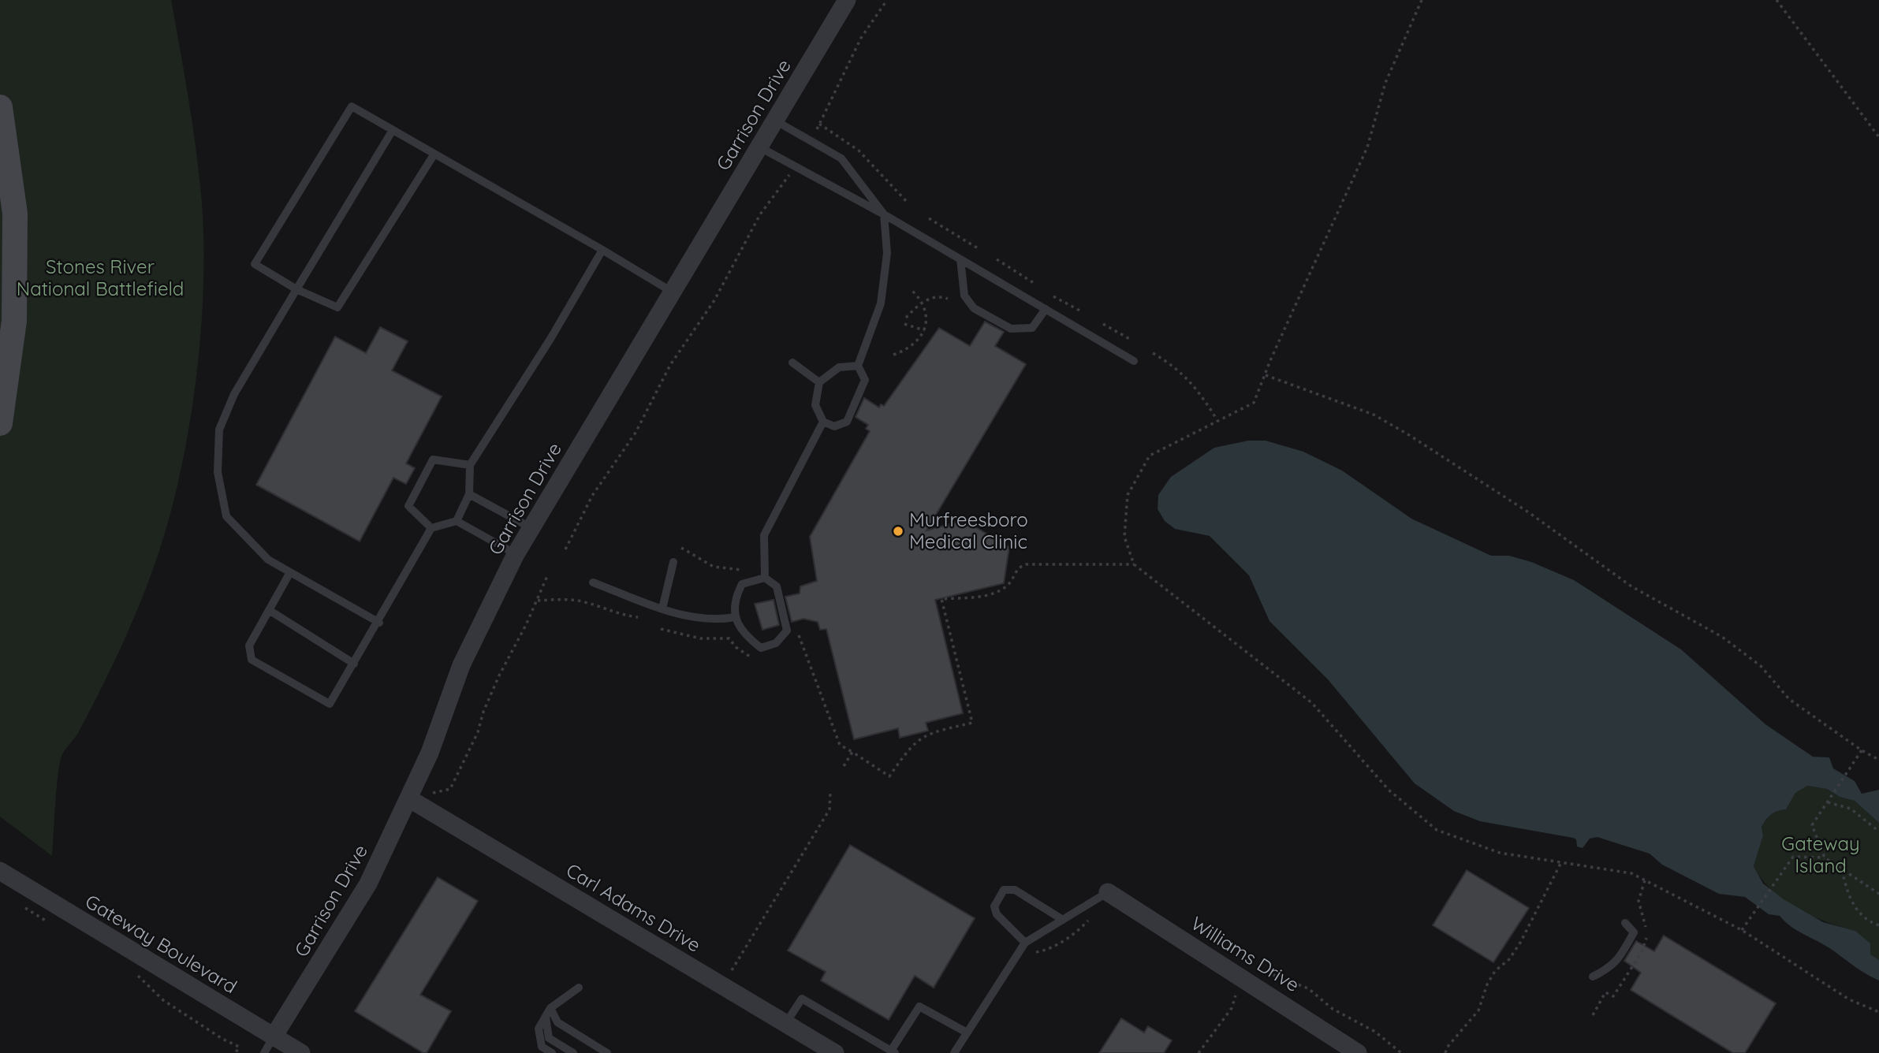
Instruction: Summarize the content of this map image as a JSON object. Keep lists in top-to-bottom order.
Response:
{
  "streets": {
    "street": [
      "Garrison Drive",
      "Carl Adams Drive",
      "Gateway Boulevard",
      "Williams Drive"
    ]
  },
  "crossings": [
    ["Garrison Drive", "Carl Adams Drive"],
    ["Garrison Drive", "Gateway Boulevard"]
  ],
  "parks": ["Stones River National Battlefield", "Gateway Island"],
  "places": ["Murfreesboro Medical Clinic"]
}
